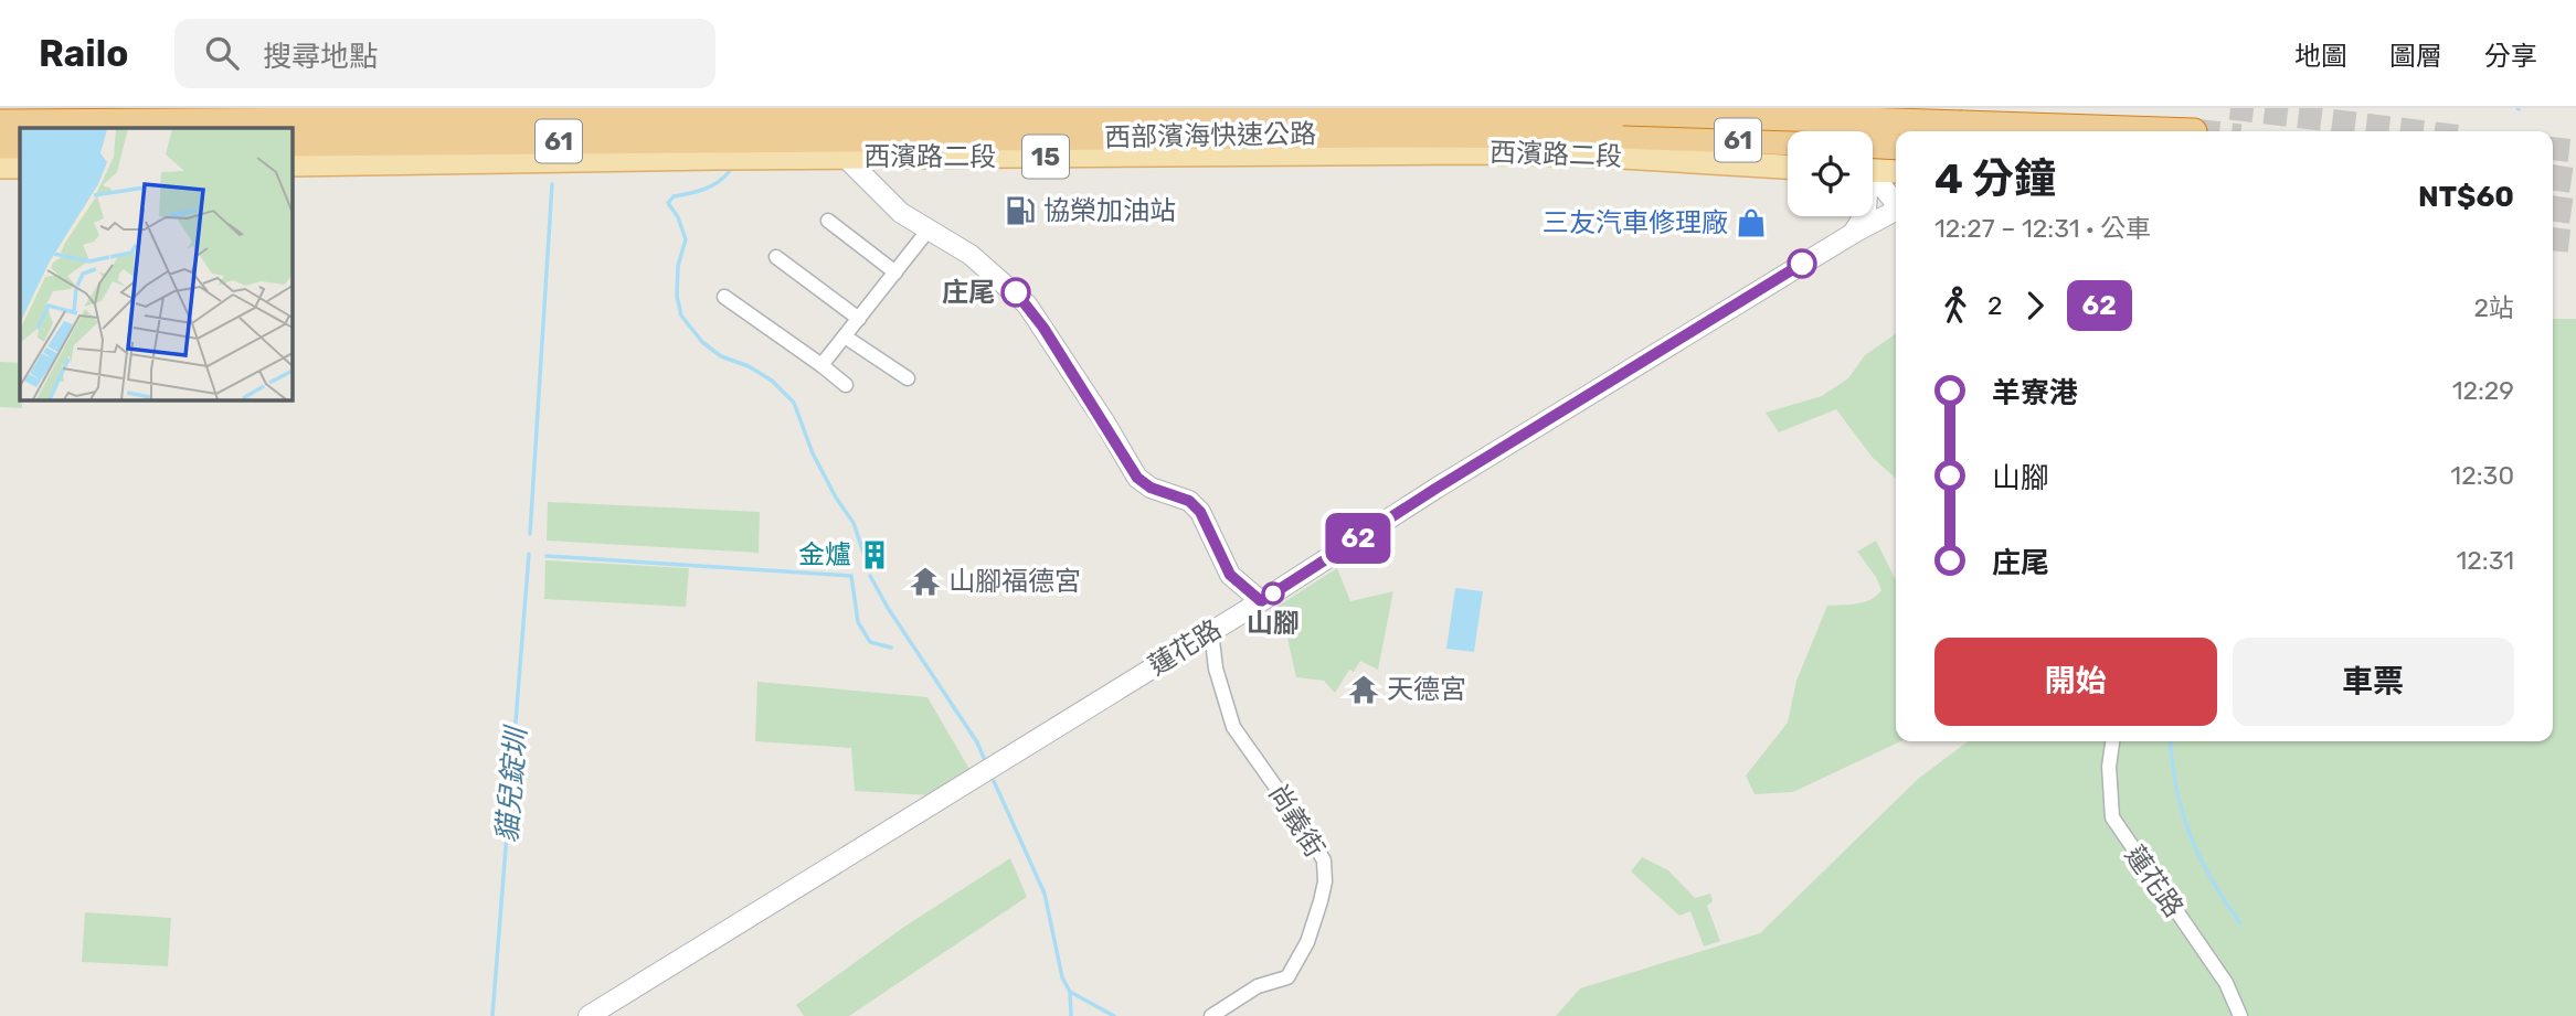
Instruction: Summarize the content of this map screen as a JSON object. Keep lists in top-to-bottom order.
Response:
{
  "streets": {
    "highway": ["西部濱海快速公路", "61"],
    "main road": ["西濱路二段", "15"],
    "street": ["蓮花路", "尚義街"]
  },
  "crossings": [
    ["西部濱海快速公路", "西濱路二段"],
    ["蓮花路", "尚義街"]
  ],
  "water": ["貓兒錠圳"],
  "places": {
    "fuel station": ["協榮加油站"],
    "shop": ["三友汽車修理廠"],
    "other": ["庄尾", "山腳"],
    "building": ["金爐"],
    "temple": ["山腳福德宮", "天德宮"]
  },
  "lines": ["bus line 62"],
  "page": {
    "header": "Railo",
    "search": "搜尋地點",
    "nav": ["地圖", "圖層", "分享"],
    "on_map": "62",
    "heading": ["4 分鐘", "12:27 – 12:31 · 公車", "NT$60"],
    "legs": ["2", "62", "2站"],
    "list": [
      {
        "name": "羊寮港",
        "value": "12:29"
      },
      {
        "name": "山腳",
        "value": "12:30"
      },
      {
        "name": "庄尾",
        "value": "12:31"
      }
    ],
    "buttons": ["開始", "車票"]
  }
}
